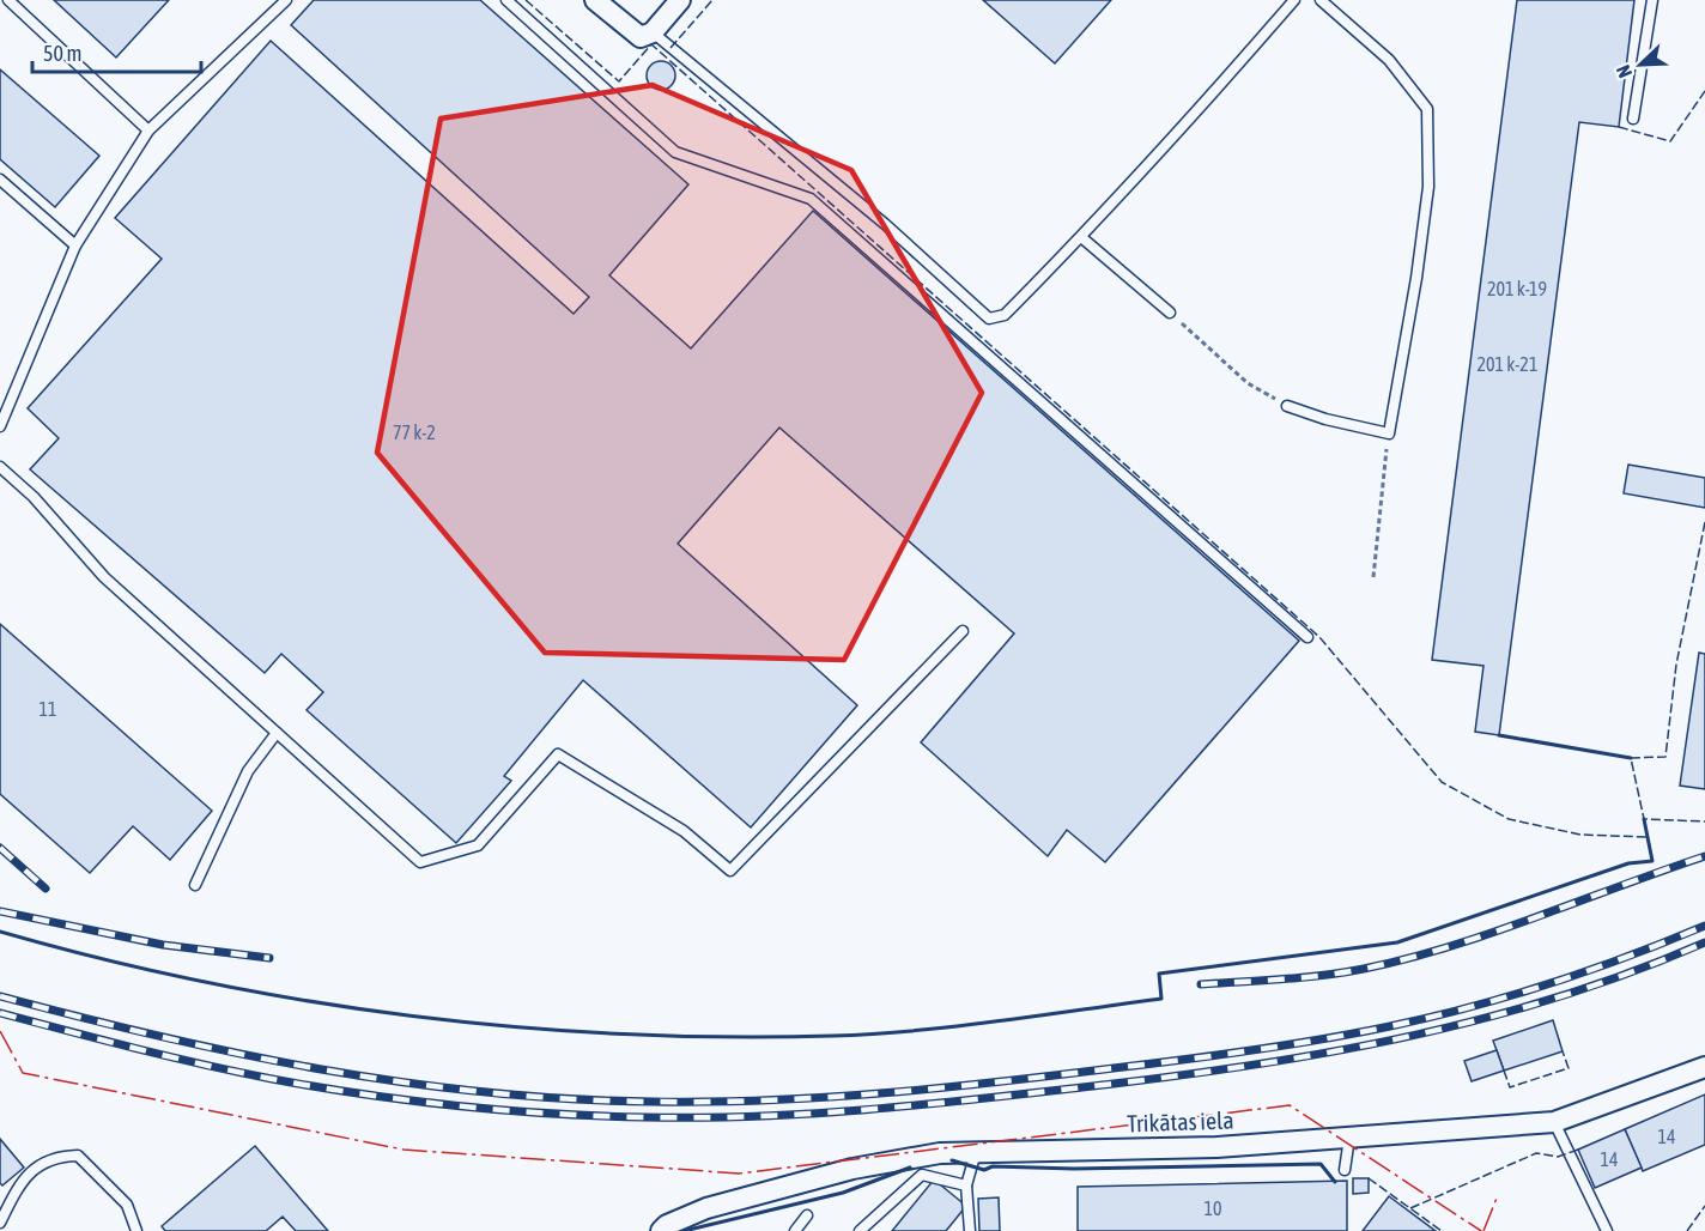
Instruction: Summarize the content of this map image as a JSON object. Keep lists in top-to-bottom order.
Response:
{
  "streets": {
    "street": ["Trikātas iela"]
  },
  "house_numbers": [
    "201 k-19",
    "201 k-21",
    "77 k-2",
    "11",
    "14",
    "14",
    "10"
  ],
  "scale_bar": "50 m",
  "north": "bottom left"
}
